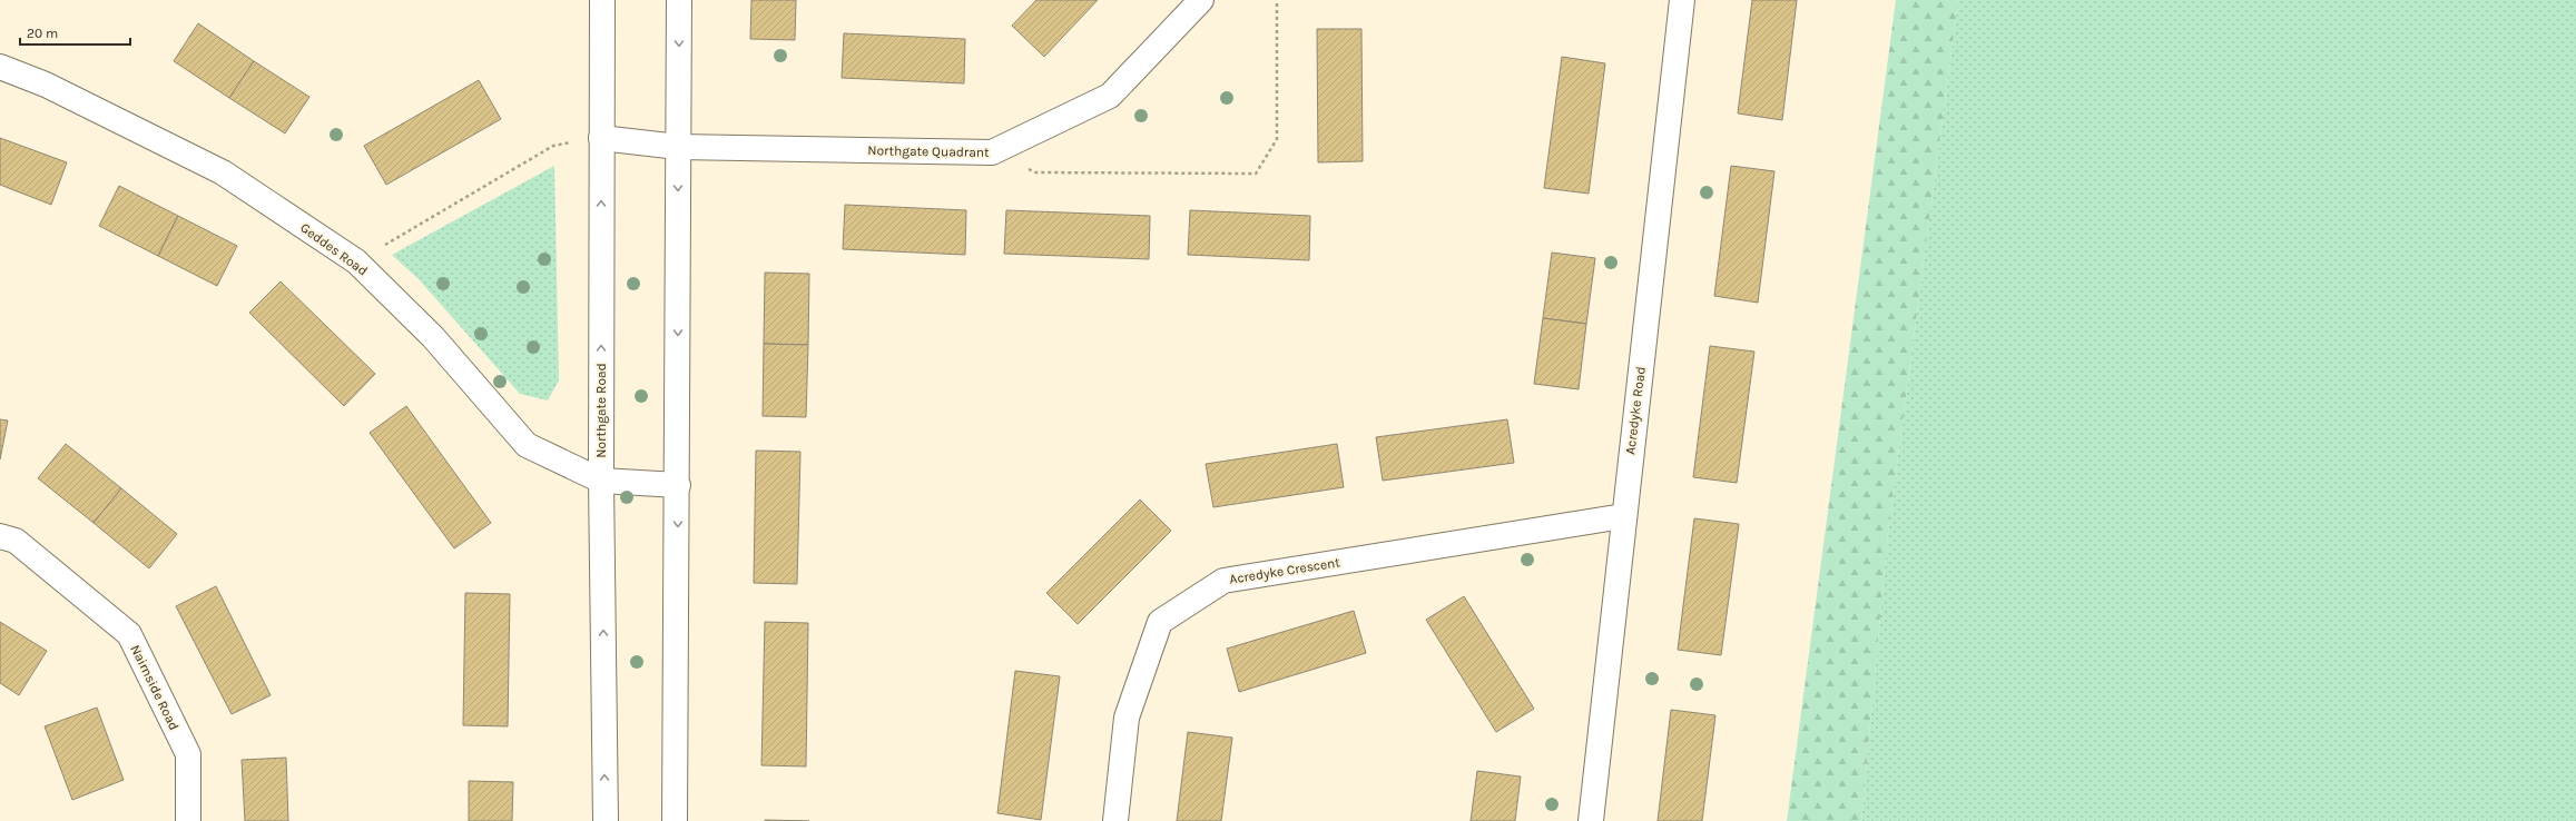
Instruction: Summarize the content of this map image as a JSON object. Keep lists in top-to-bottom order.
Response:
{
  "streets": {
    "street": [
      "Northgate Quadrant",
      "Geddes Road",
      "Northgate Road",
      "Acredyke Road",
      "Acredyke Crescent",
      "Nairnside Road"
    ]
  },
  "crossings": [
    ["Northgate Quadrant", "Northgate Road"],
    ["Geddes Road", "Northgate Road"],
    ["Acredyke Road", "Acredyke Crescent"]
  ],
  "scale_bar": "20 m"
}
